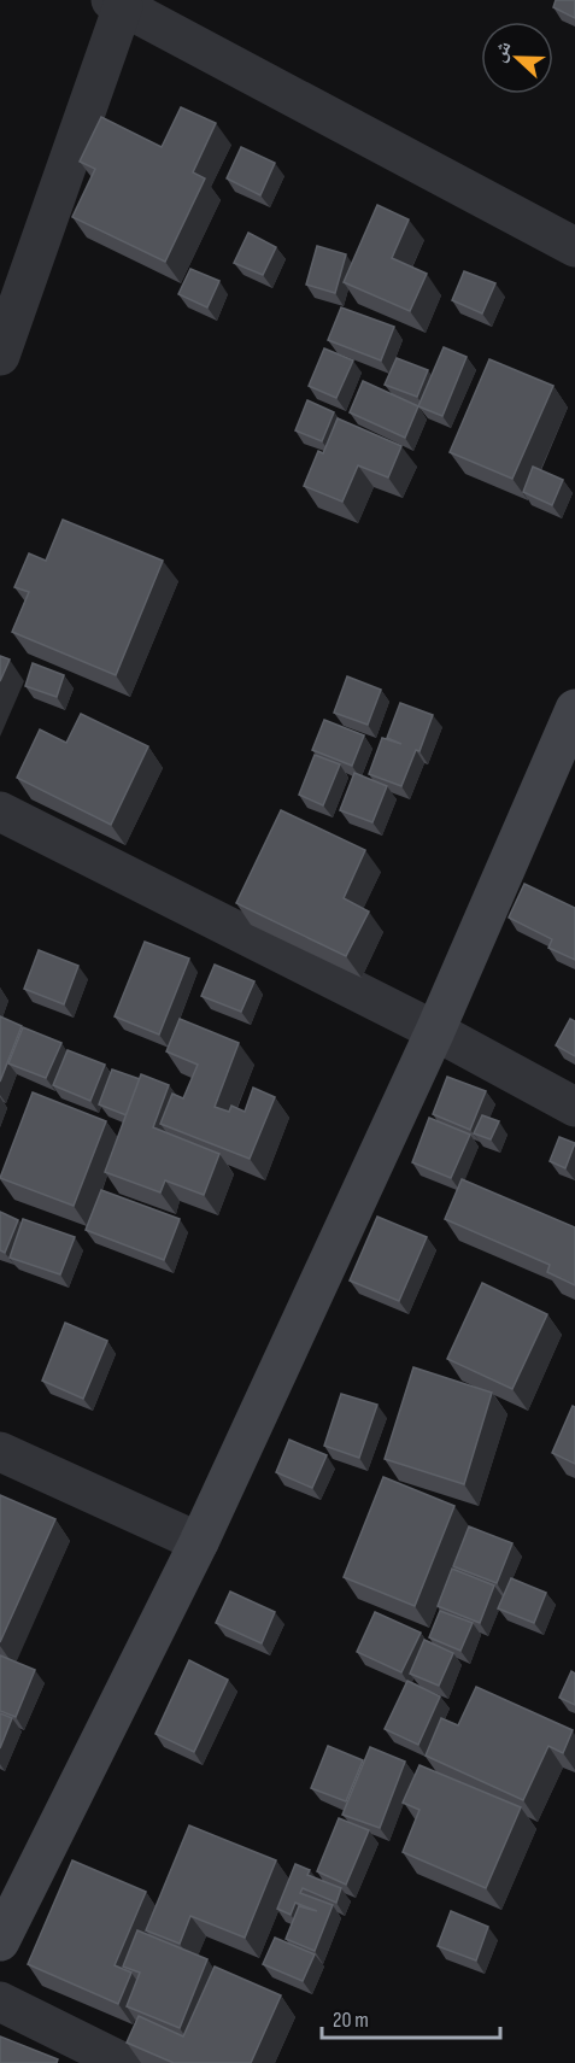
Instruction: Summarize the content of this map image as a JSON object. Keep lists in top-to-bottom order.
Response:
{
  "scale_bar": "20 m",
  "north": "left"
}
